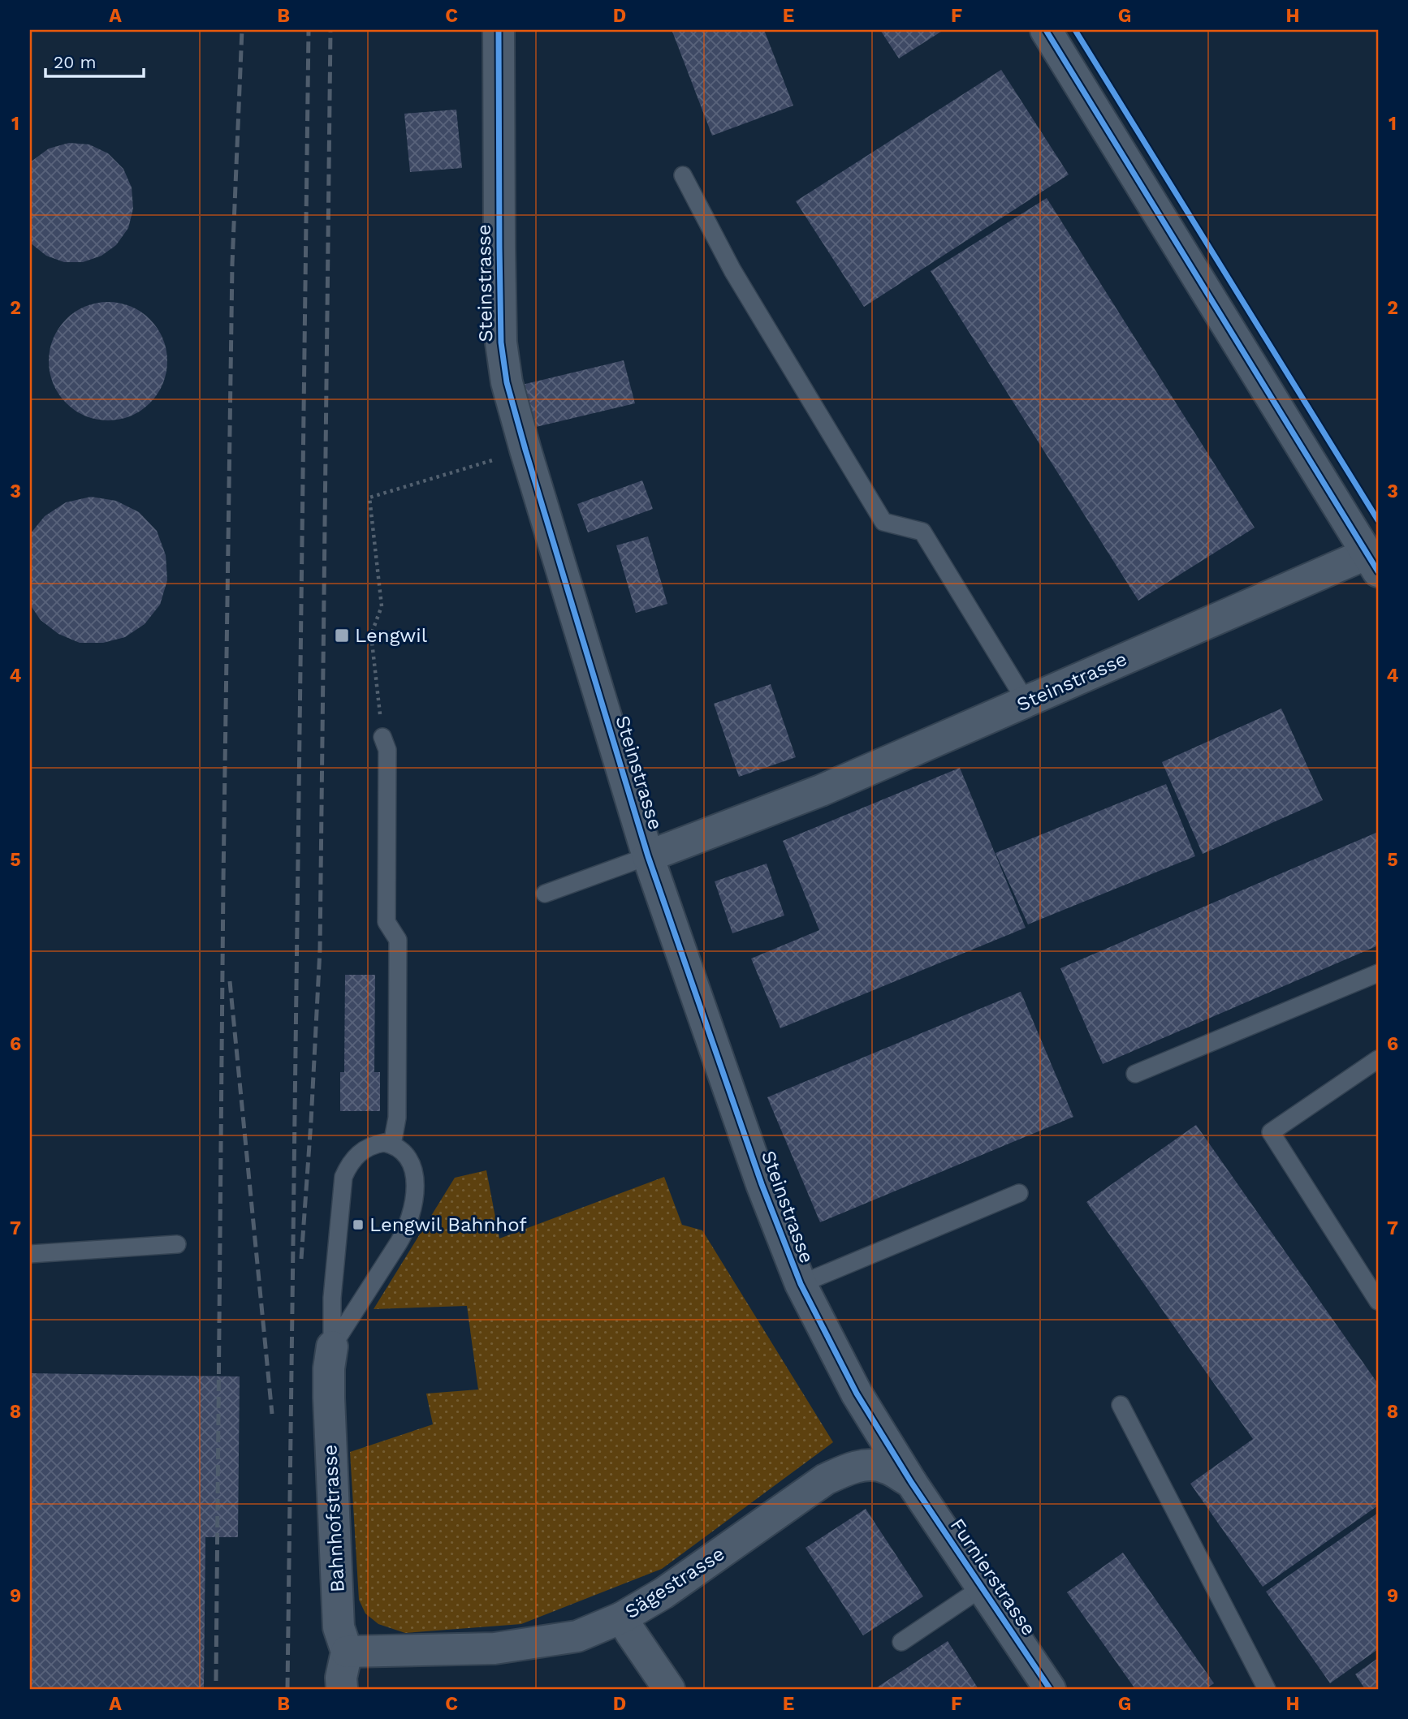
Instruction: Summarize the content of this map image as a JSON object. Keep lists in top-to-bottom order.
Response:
{
  "streets": {
    "street": [
      "Steinstrasse",
      "Bahnhofstrasse",
      "Furnierstrasse",
      "Sägestrasse"
    ]
  },
  "crossings": [
    ["Steinstrasse", "Furnierstrasse"],
    ["Steinstrasse", "Sägestrasse"],
    ["Bahnhofstrasse", "Sägestrasse"],
    ["Furnierstrasse", "Sägestrasse"]
  ],
  "places": {
    "transit": ["Lengwil", "Lengwil Bahnhof"]
  },
  "scale_bar": "20 m",
  "grid": {
    "columns": [
      "A",
      "B",
      "C",
      "D",
      "E",
      "F",
      "G",
      "H"
    ],
    "rows": [
      "1",
      "2",
      "3",
      "4",
      "5",
      "6",
      "7",
      "8",
      "9"
    ]
  }
}
